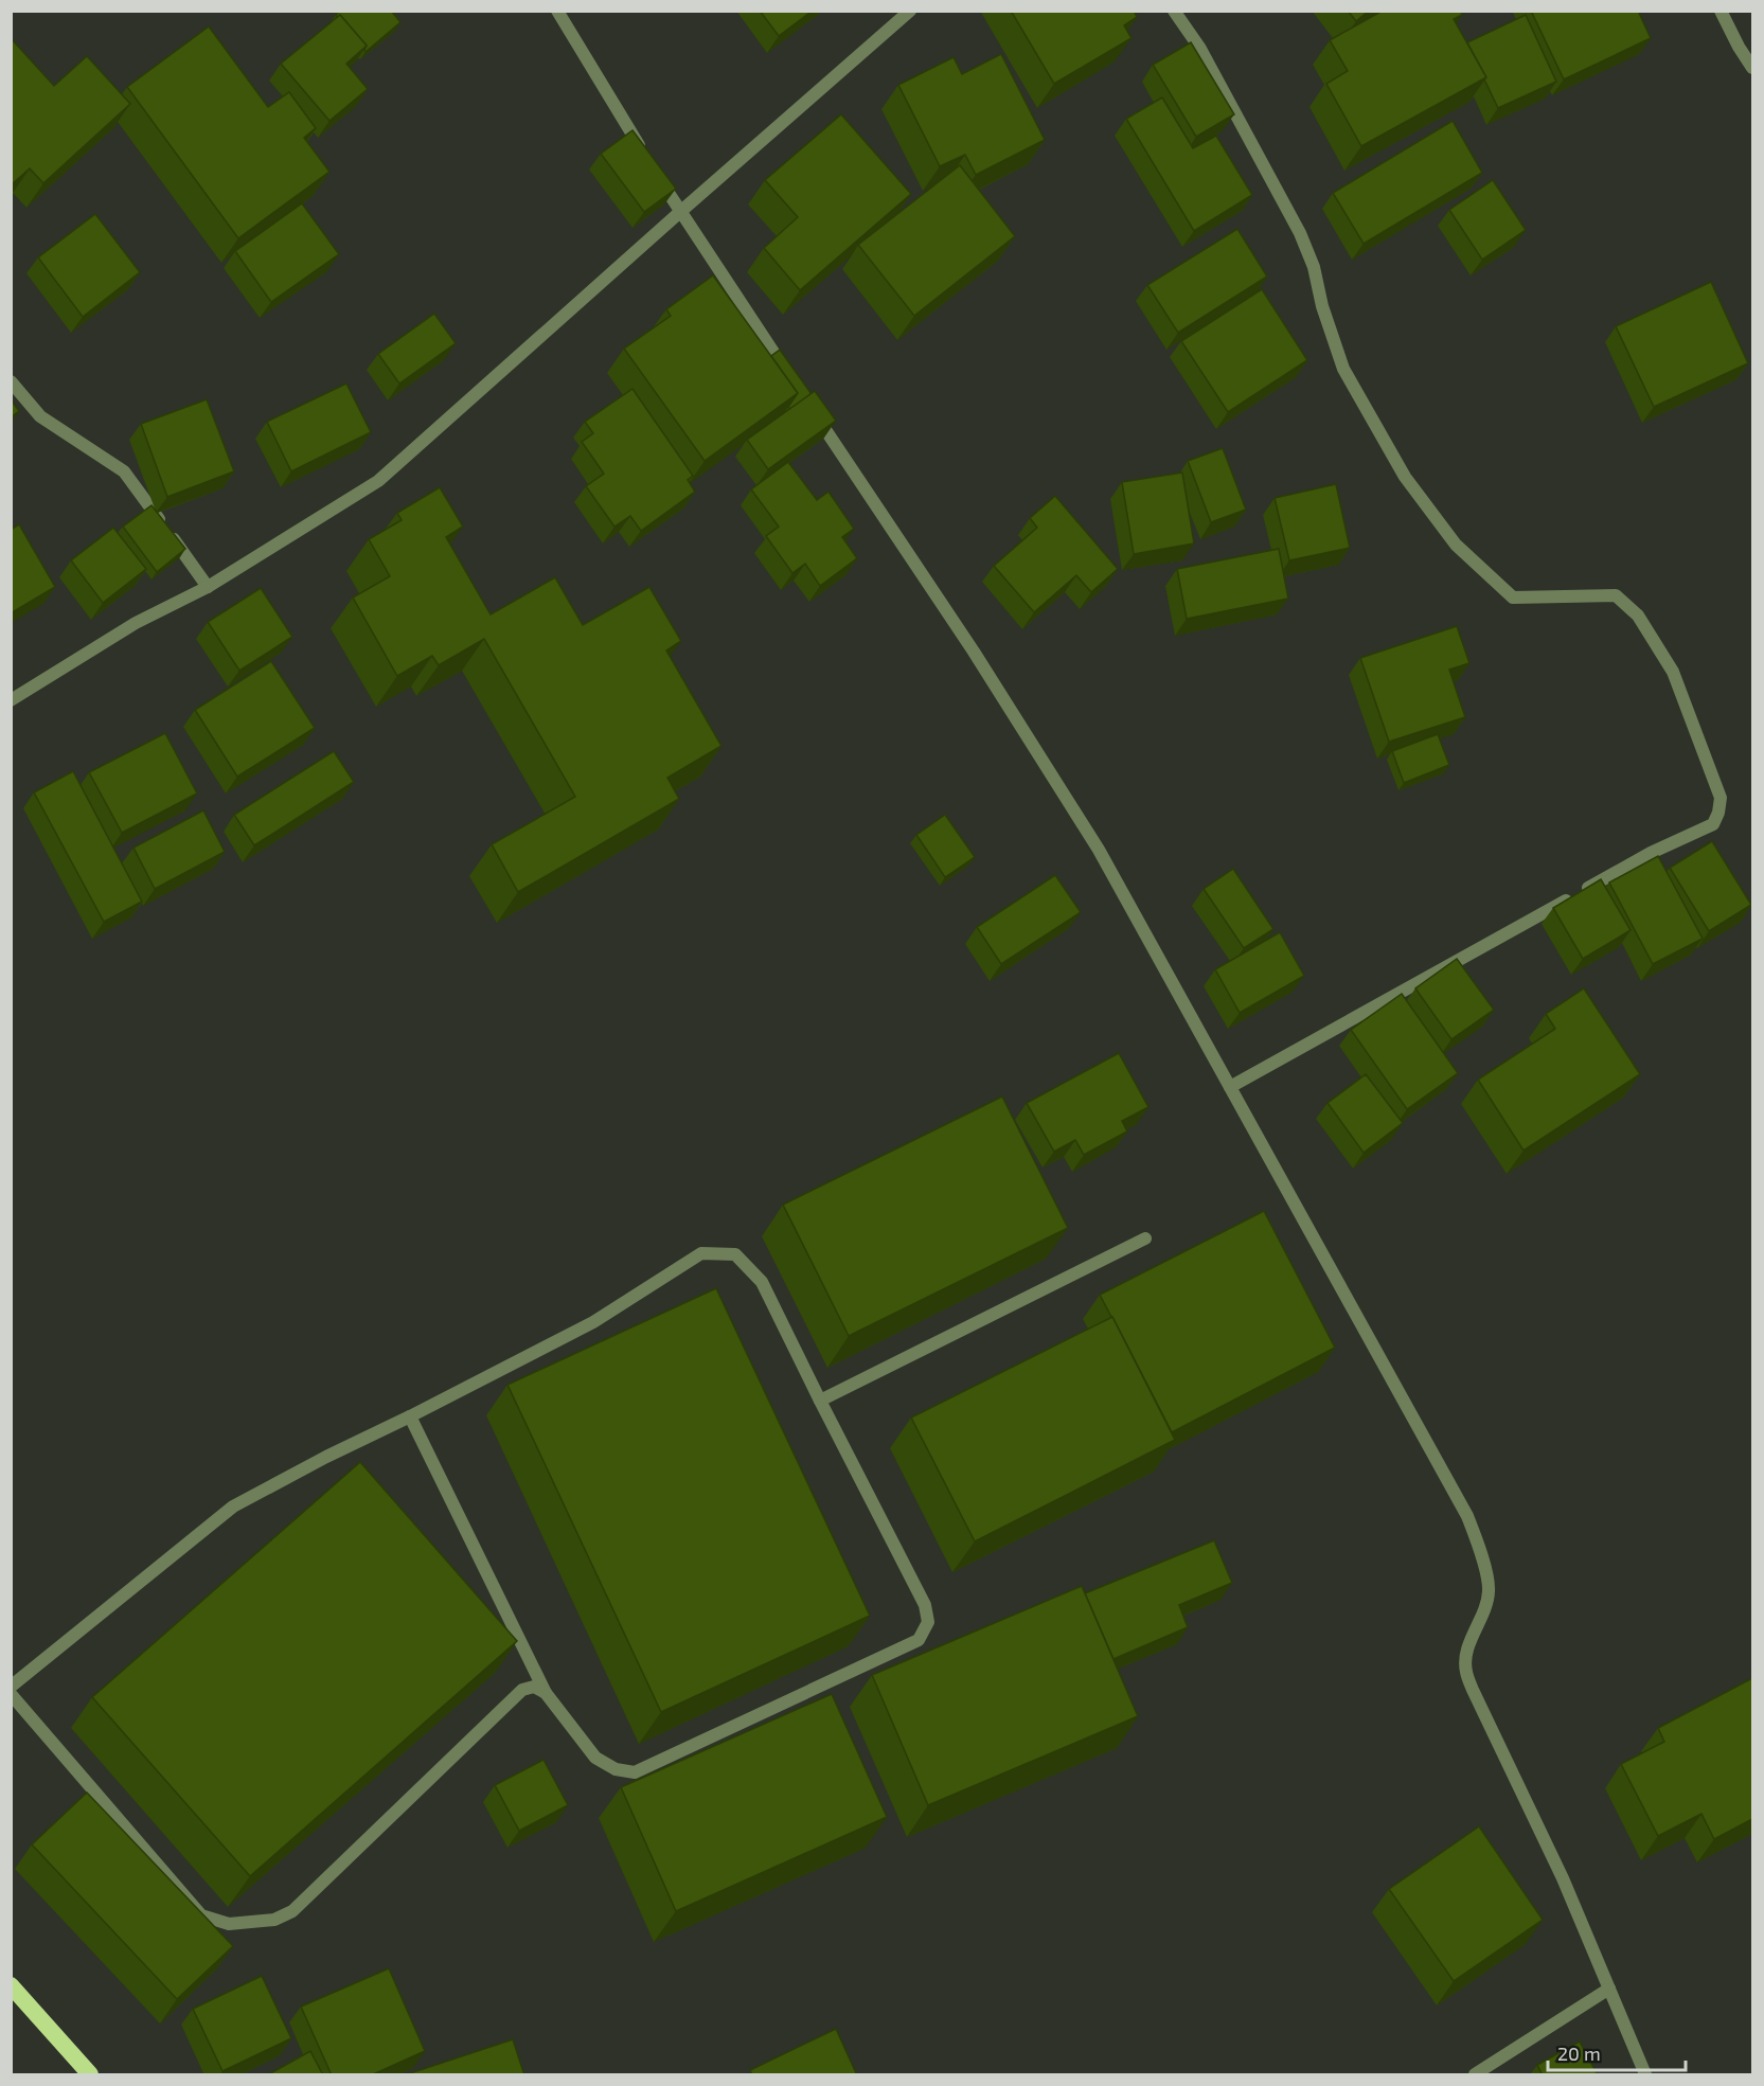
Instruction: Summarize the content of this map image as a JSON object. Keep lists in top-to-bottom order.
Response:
{
  "scale_bar": "20 m"
}
